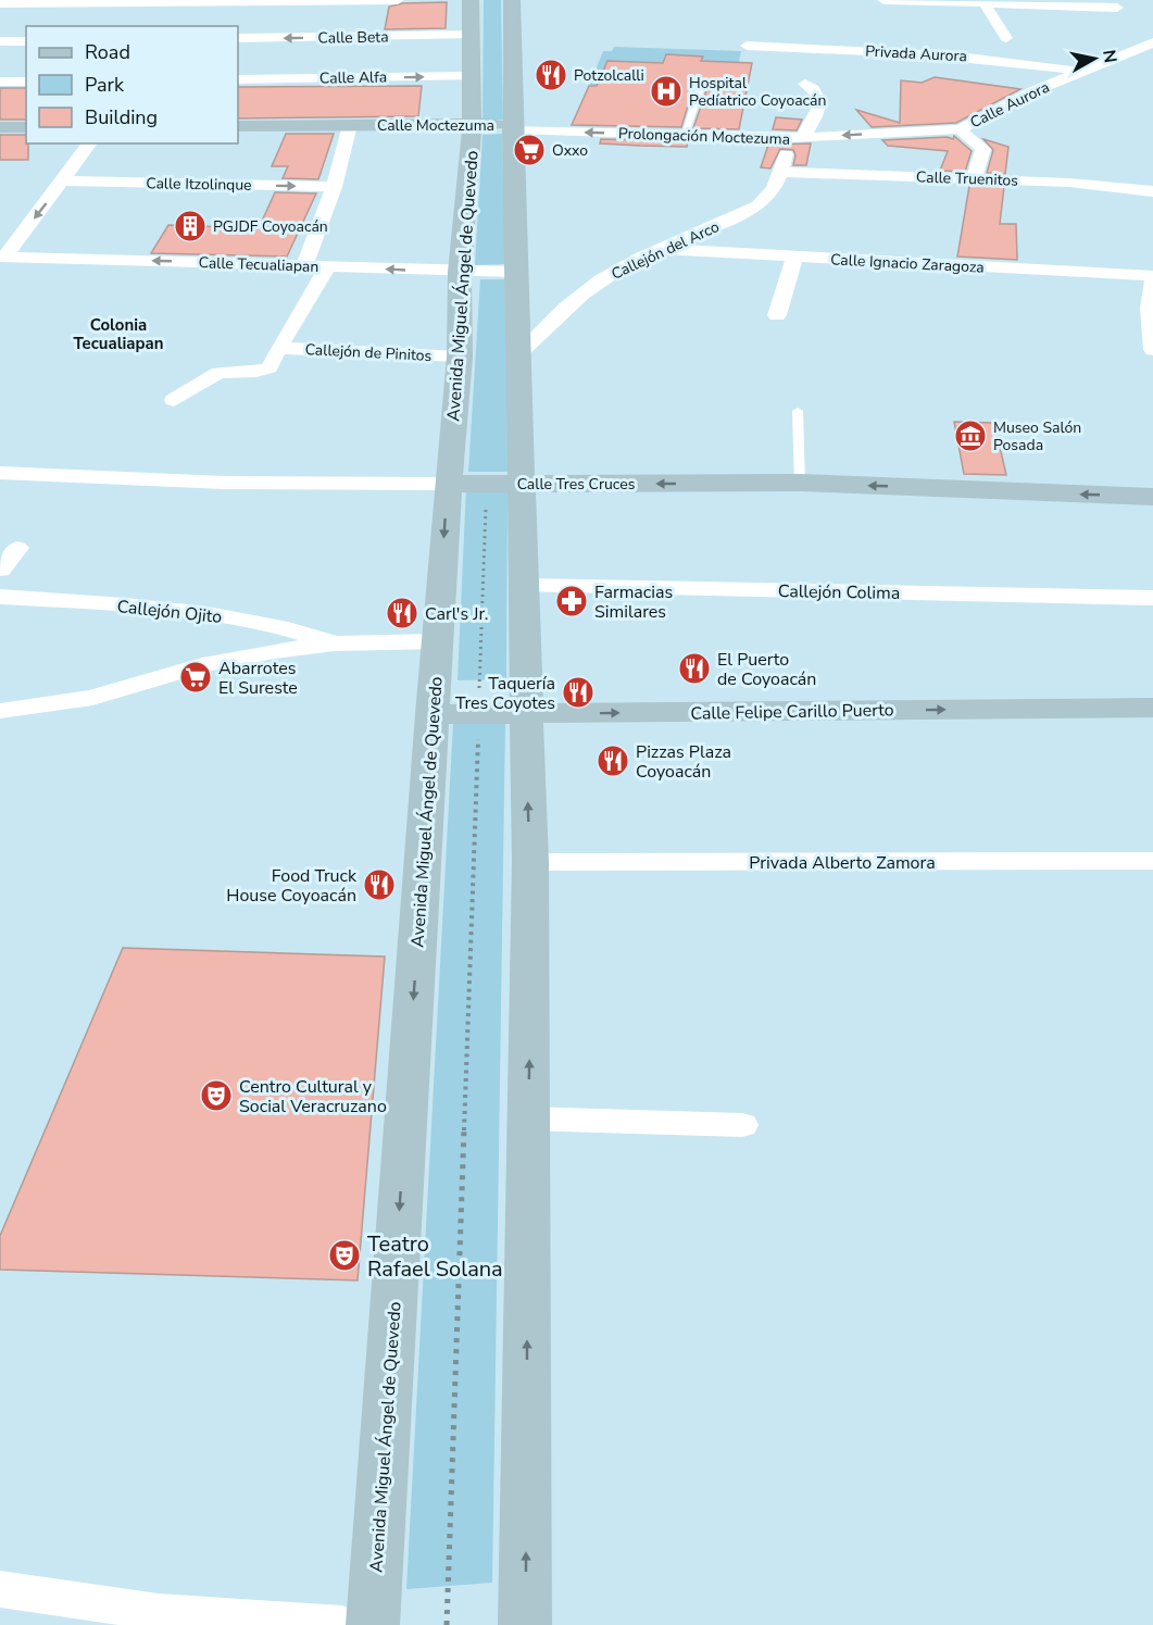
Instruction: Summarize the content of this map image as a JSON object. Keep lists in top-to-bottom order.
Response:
{
  "streets": {
    "main road": [
      "Calle Moctezuma",
      "Avenida Miguel Ángel de Quevedo",
      "Calle Tres Cruces",
      "Calle Felipe Carillo Puerto"
    ],
    "street": [
      "Calle Beta",
      "Privada Aurora",
      "Calle Alfa",
      "Calle Aurora",
      "Prolongación Moctezuma",
      "Calle Truenitos",
      "Calle Itzolinque",
      "Callejón del Arco",
      "Calle Ignacio Zaragoza",
      "Calle Tecualiapan",
      "Callejón de Pinitos",
      "Callejón Colima",
      "Callejón Ojito",
      "Privada Alberto Zamora"
    ]
  },
  "crossings": [
    ["Calle Beta", "Avenida Miguel Ángel de Quevedo"],
    ["Privada Aurora", "Calle Aurora"],
    ["Calle Alfa", "Avenida Miguel Ángel de Quevedo"],
    ["Calle Aurora", "Prolongación Moctezuma"],
    ["Calle Aurora", "Calle Truenitos"],
    ["Calle Moctezuma", "Prolongación Moctezuma"],
    ["Calle Moctezuma", "Avenida Miguel Ángel de Quevedo"],
    ["Prolongación Moctezuma", "Callejón del Arco"],
    ["Calle Truenitos", "Callejón del Arco"],
    ["Callejón del Arco", "Calle Ignacio Zaragoza"],
    ["Calle Tecualiapan", "Avenida Miguel Ángel de Quevedo"],
    ["Avenida Miguel Ángel de Quevedo", "Callejón de Pinitos"],
    ["Avenida Miguel Ángel de Quevedo", "Calle Tres Cruces"],
    ["Avenida Miguel Ángel de Quevedo", "Calle Felipe Carillo Puerto"]
  ],
  "one_way": [
    "Prolongación Moctezuma",
    "Calle Tecualiapan",
    "Calle Tres Cruces",
    "Calle Felipe Carillo Puerto"
  ],
  "districts": ["Colonia Tecualiapan"],
  "places": {
    "restaurant": [
      "Potzolcalli",
      "Carl's Jr.",
      "El Puerto de Coyoacán",
      "Taquería Tres Coyotes",
      "Pizzas Plaza Coyoacán",
      "Food Truck House Coyoacán"
    ],
    "hospital": ["Hospital Pedíatrico Coyoacán"],
    "supermarket": ["Oxxo", "Abarrotes El Sureste"],
    "building": ["PGJDF Coyoacán"],
    "museum": ["Museo Salón Posada"],
    "pharmacy": ["Farmacias Similares"],
    "theatre": ["Centro Cultural y Social Veracruzano", "Teatro Rafael Solana"]
  },
  "legend": ["Road", "Park", "Building"],
  "north": "right"
}
